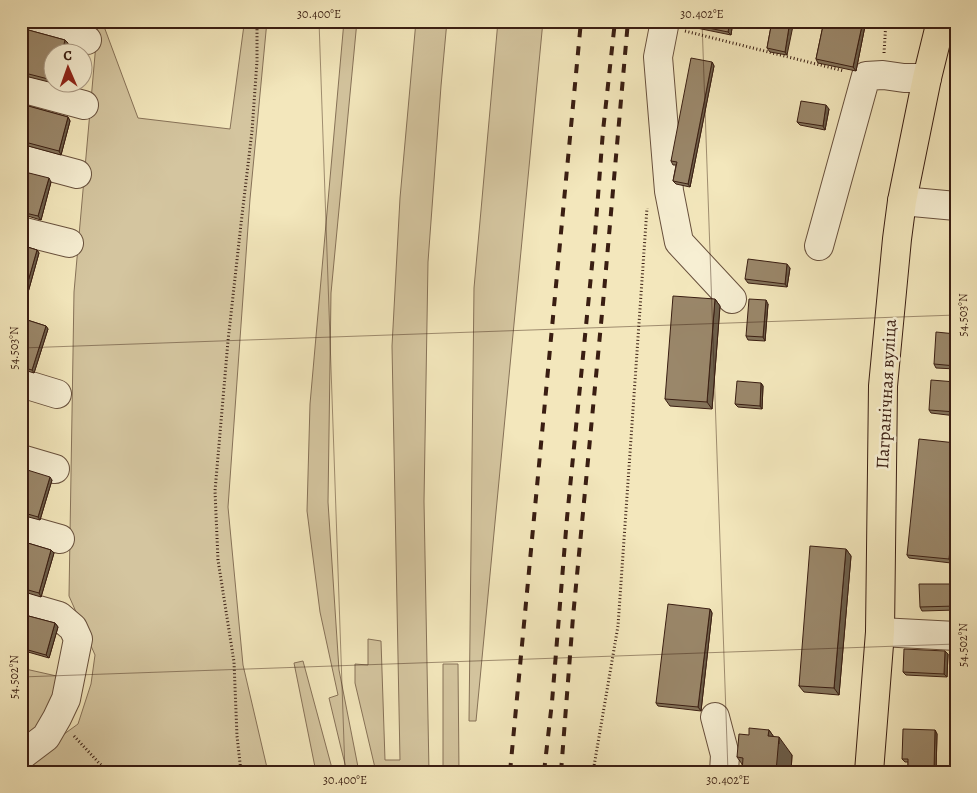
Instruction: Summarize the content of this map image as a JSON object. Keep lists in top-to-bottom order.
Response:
{
  "streets": {
    "main road": ["Пагранічная вуліца"]
  },
  "north": "top",
  "coordinates": [
    "30.400°E",
    "30.402°E",
    "54.503°N",
    "54.502°N"
  ]
}
